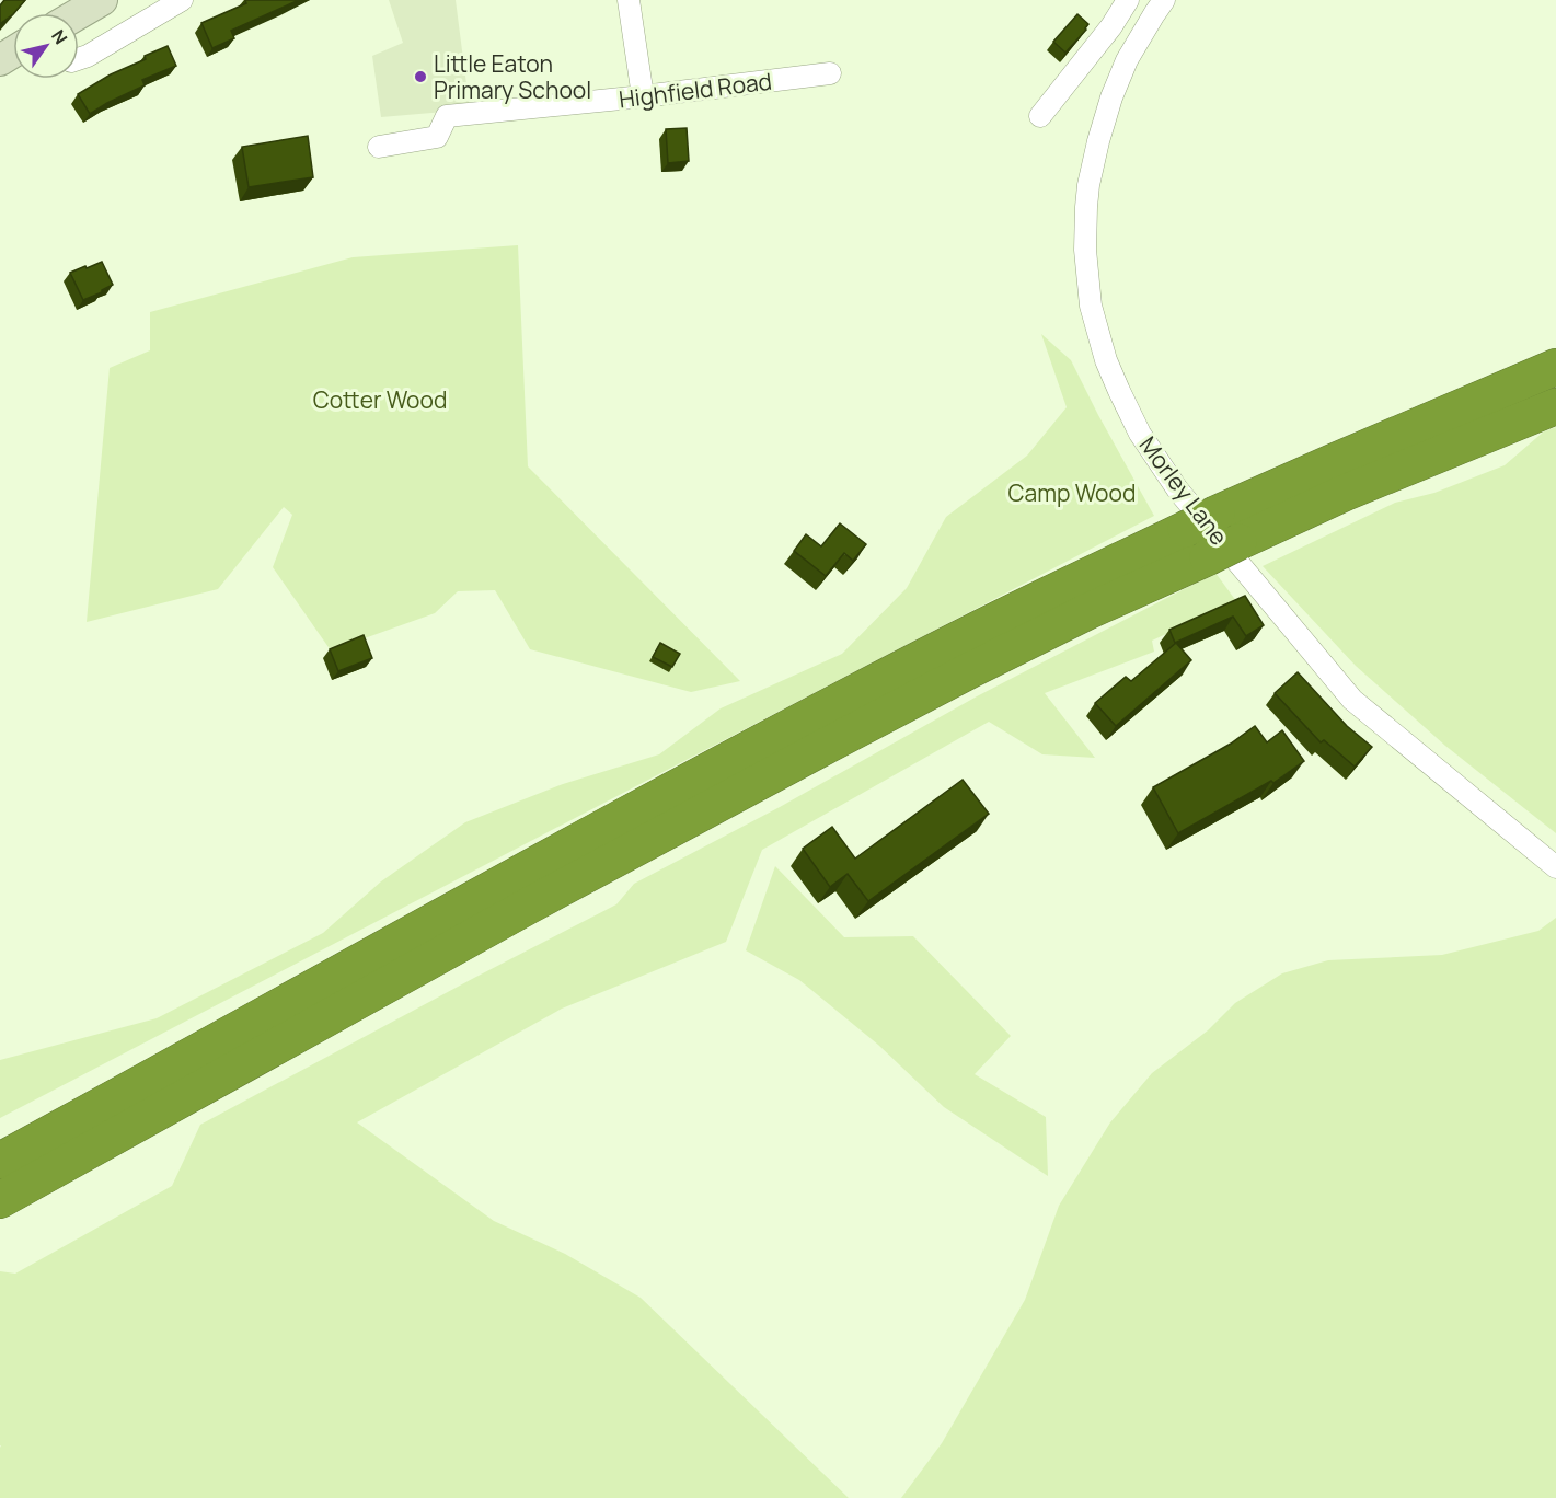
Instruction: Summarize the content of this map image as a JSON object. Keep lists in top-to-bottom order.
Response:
{
  "streets": {
    "street": ["Highfield Road", "Morley Lane"]
  },
  "parks": ["Cotter Wood", "Camp Wood"],
  "places": ["Little Eaton Primary School"],
  "north": "top right"
}
